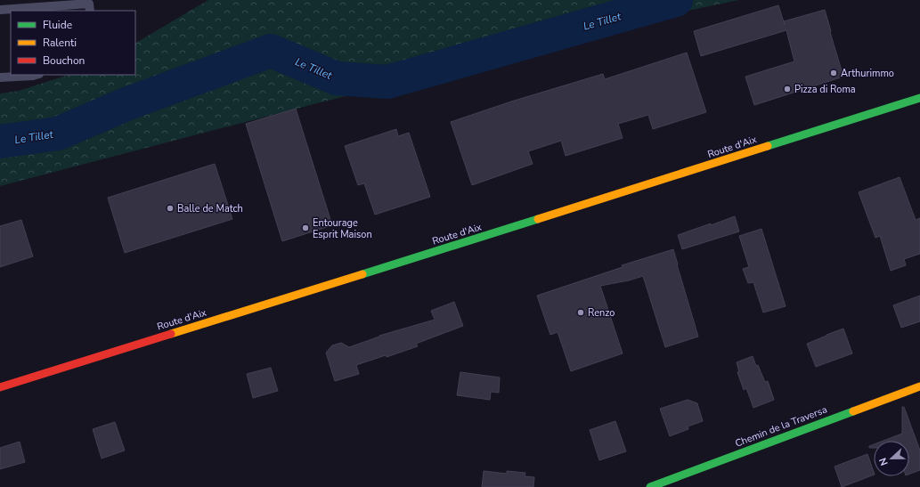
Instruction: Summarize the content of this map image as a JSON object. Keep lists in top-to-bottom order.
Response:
{
  "streets": {
    "main road": ["Route d'Aix", "Chemin de la Traversa"]
  },
  "water": ["Le Tillet"],
  "places": [
    "Arthurimmo",
    "Pizza di Roma",
    "Balle de Match",
    "Entourage Esprit Maison",
    "Renzo"
  ],
  "legend": ["Fluide", "Ralenti", "Bouchon"],
  "north": "left"
}
